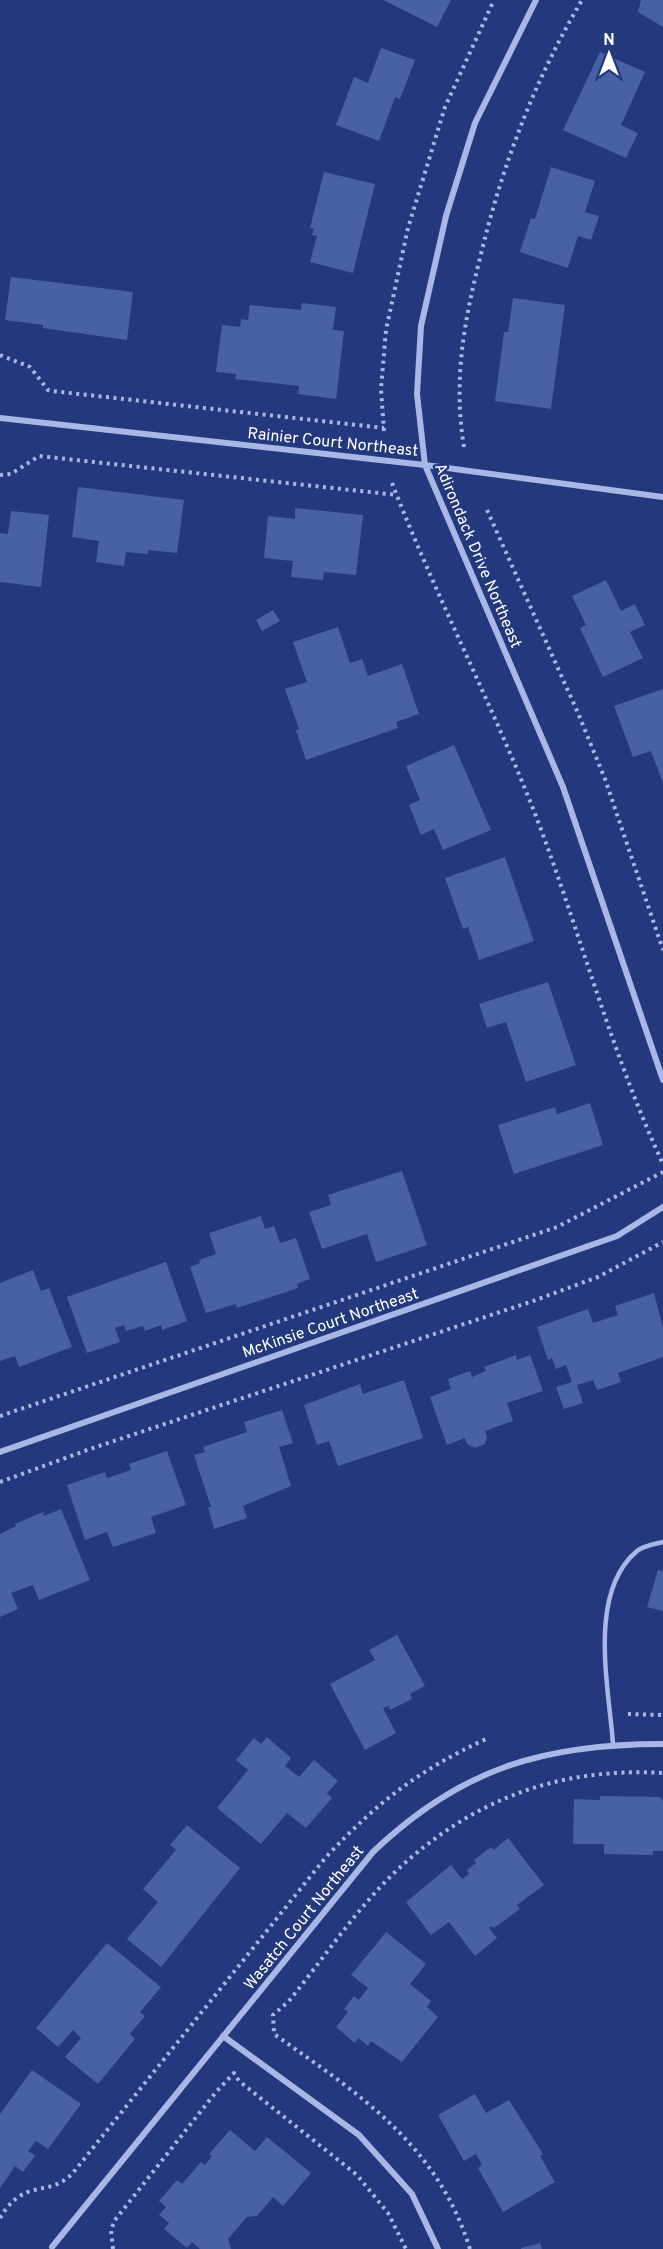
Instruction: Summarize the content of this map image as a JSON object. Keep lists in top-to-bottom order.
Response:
{
  "streets": {
    "street": [
      "Rainier Court Northeast",
      "Adirondack Drive Northeast",
      "McKinsie Court Northeast",
      "Wasatch Court Northeast"
    ]
  },
  "crossings": [
    ["Rainier Court Northeast", "Adirondack Drive Northeast"]
  ],
  "north": "top"
}
